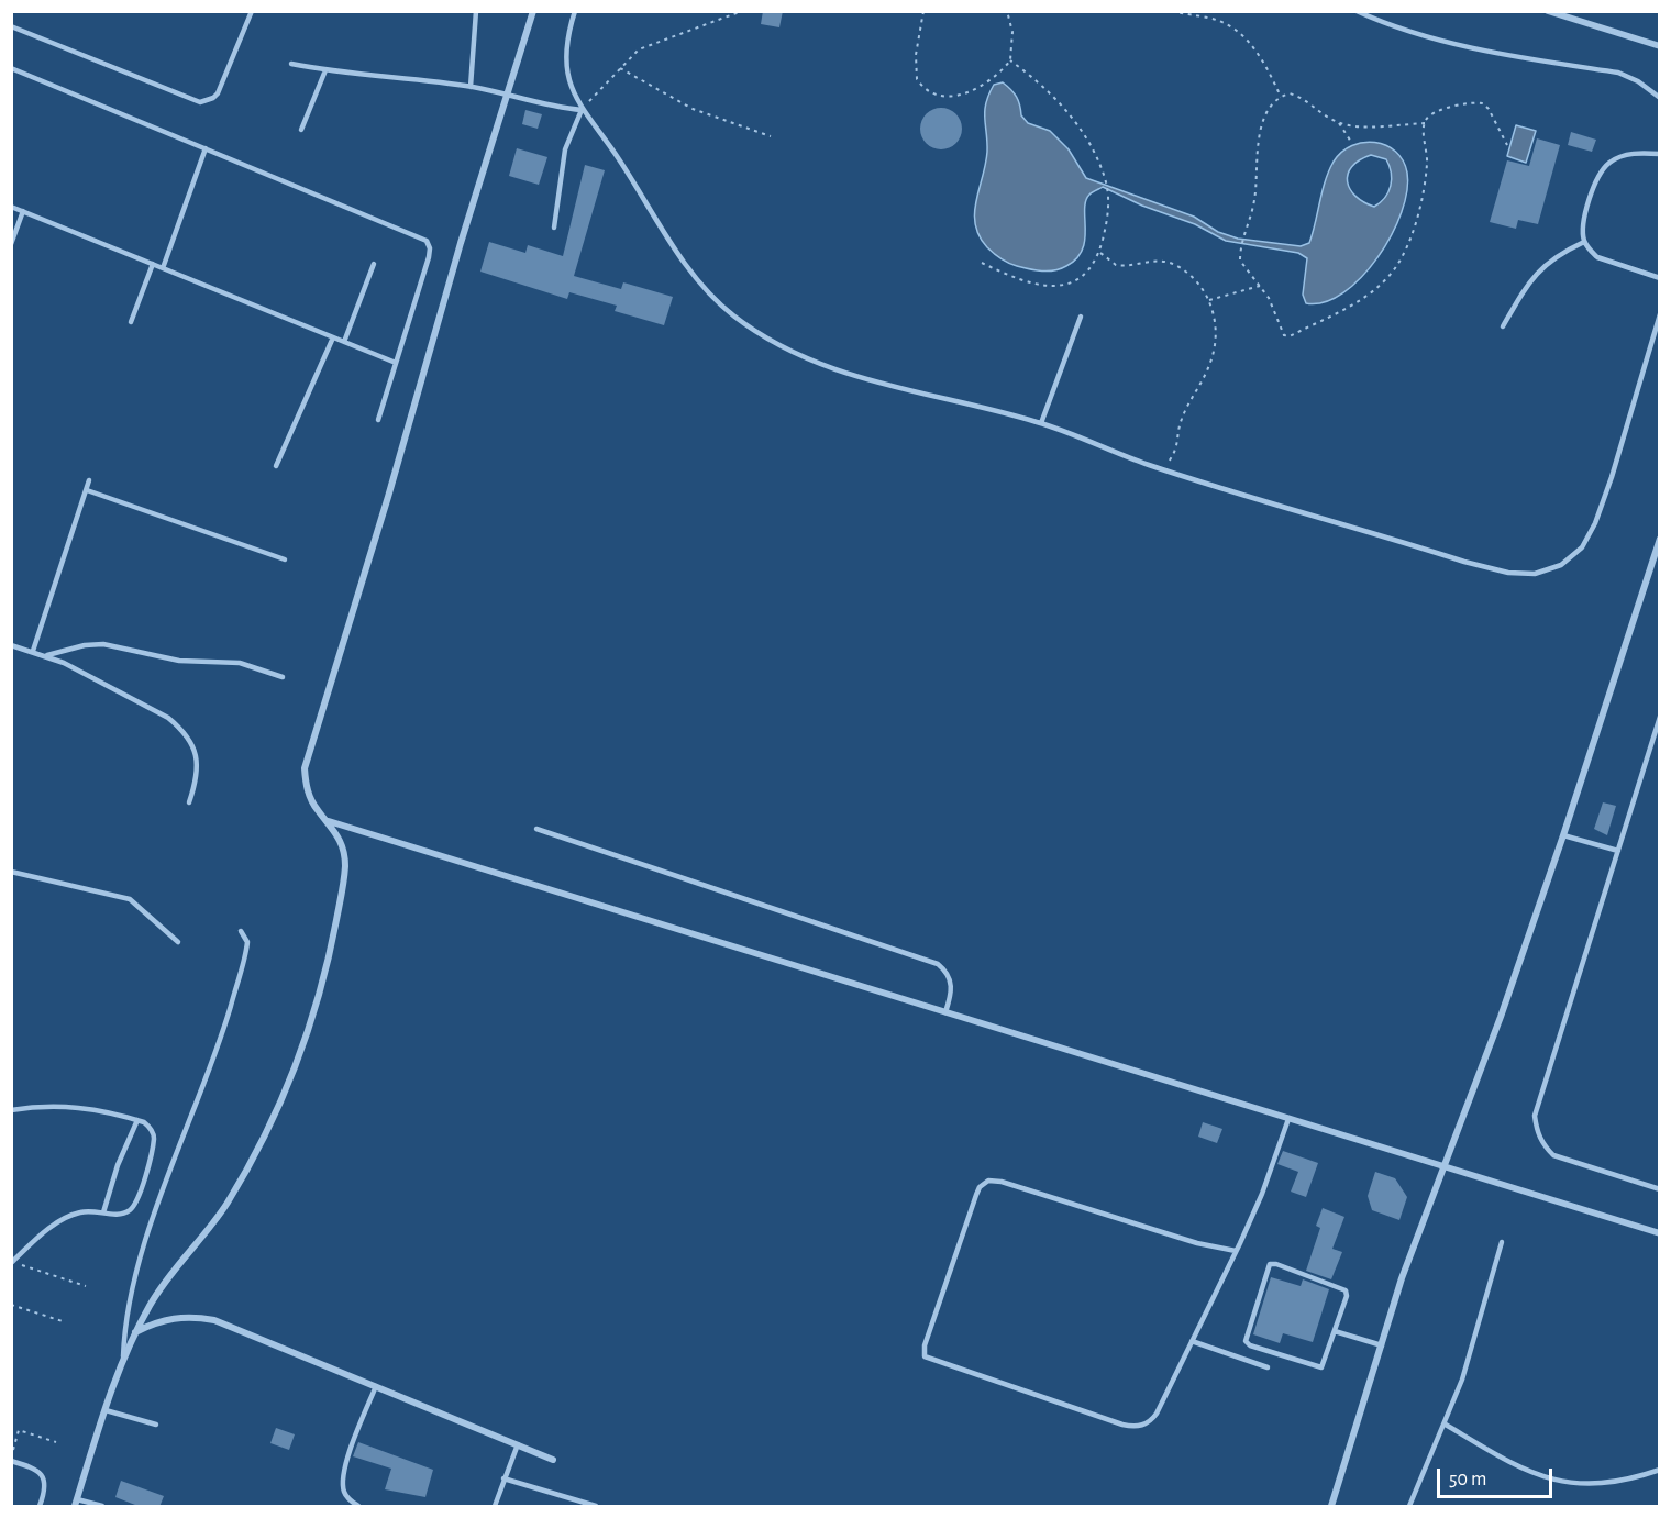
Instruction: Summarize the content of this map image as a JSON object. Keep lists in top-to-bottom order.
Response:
{
  "scale_bar": "50 m"
}
